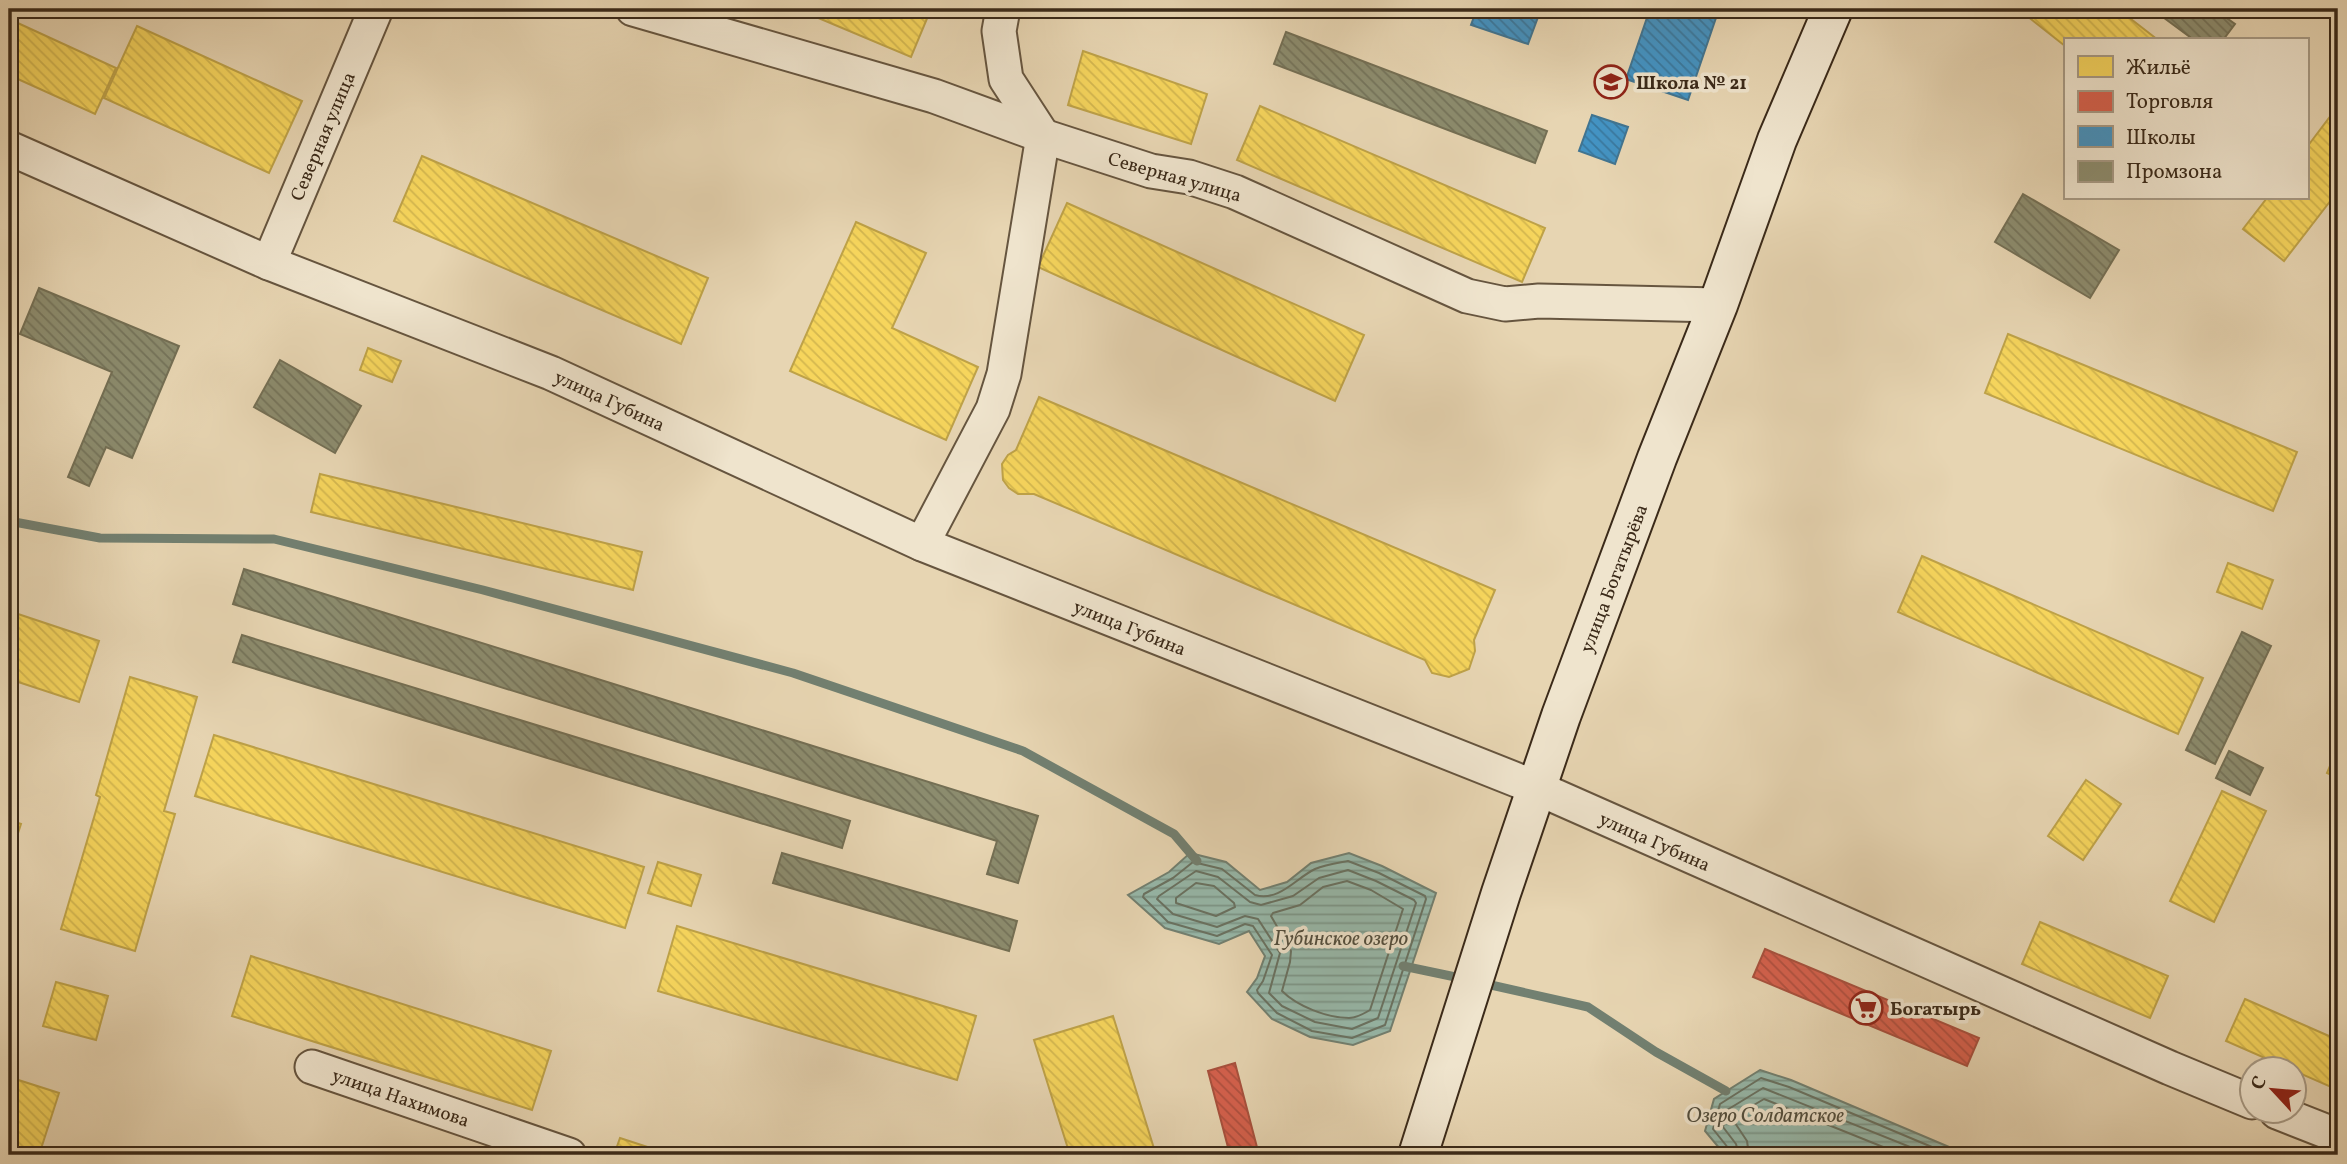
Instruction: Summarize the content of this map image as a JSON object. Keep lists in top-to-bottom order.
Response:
{
  "streets": {
    "main road": ["улица Богатырёва"],
    "street": ["Северная улица", "улица Губина", "улица Нахимова"]
  },
  "crossings": [
    ["Северная улица", "улица Губина"],
    ["Северная улица", "улица Богатырёва"],
    ["улица Губина", "улица Богатырёва"]
  ],
  "water": ["Губинское озеро", "Озеро Солдатское"],
  "places": {
    "school or university": ["Школа № 21"],
    "supermarket": ["Богатырь"]
  },
  "legend": [
    "Жильё",
    "Торговля",
    "Школы",
    "Промзона"
  ],
  "north": "top left"
}
